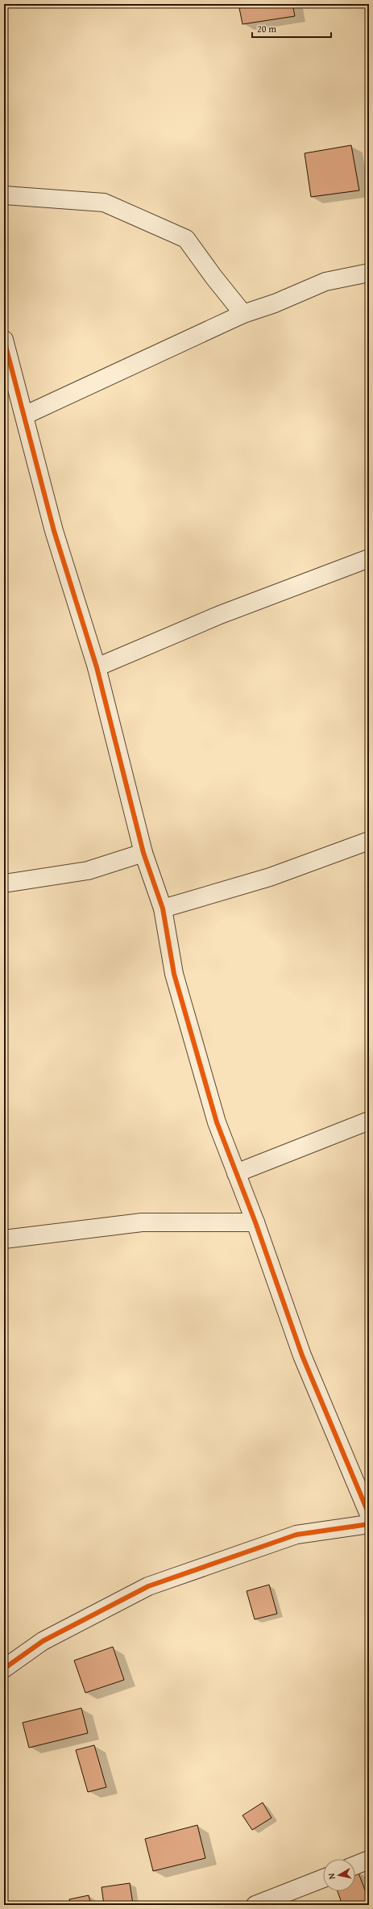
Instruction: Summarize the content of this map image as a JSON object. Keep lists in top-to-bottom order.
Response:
{
  "scale_bar": "20 m",
  "north": "left"
}
